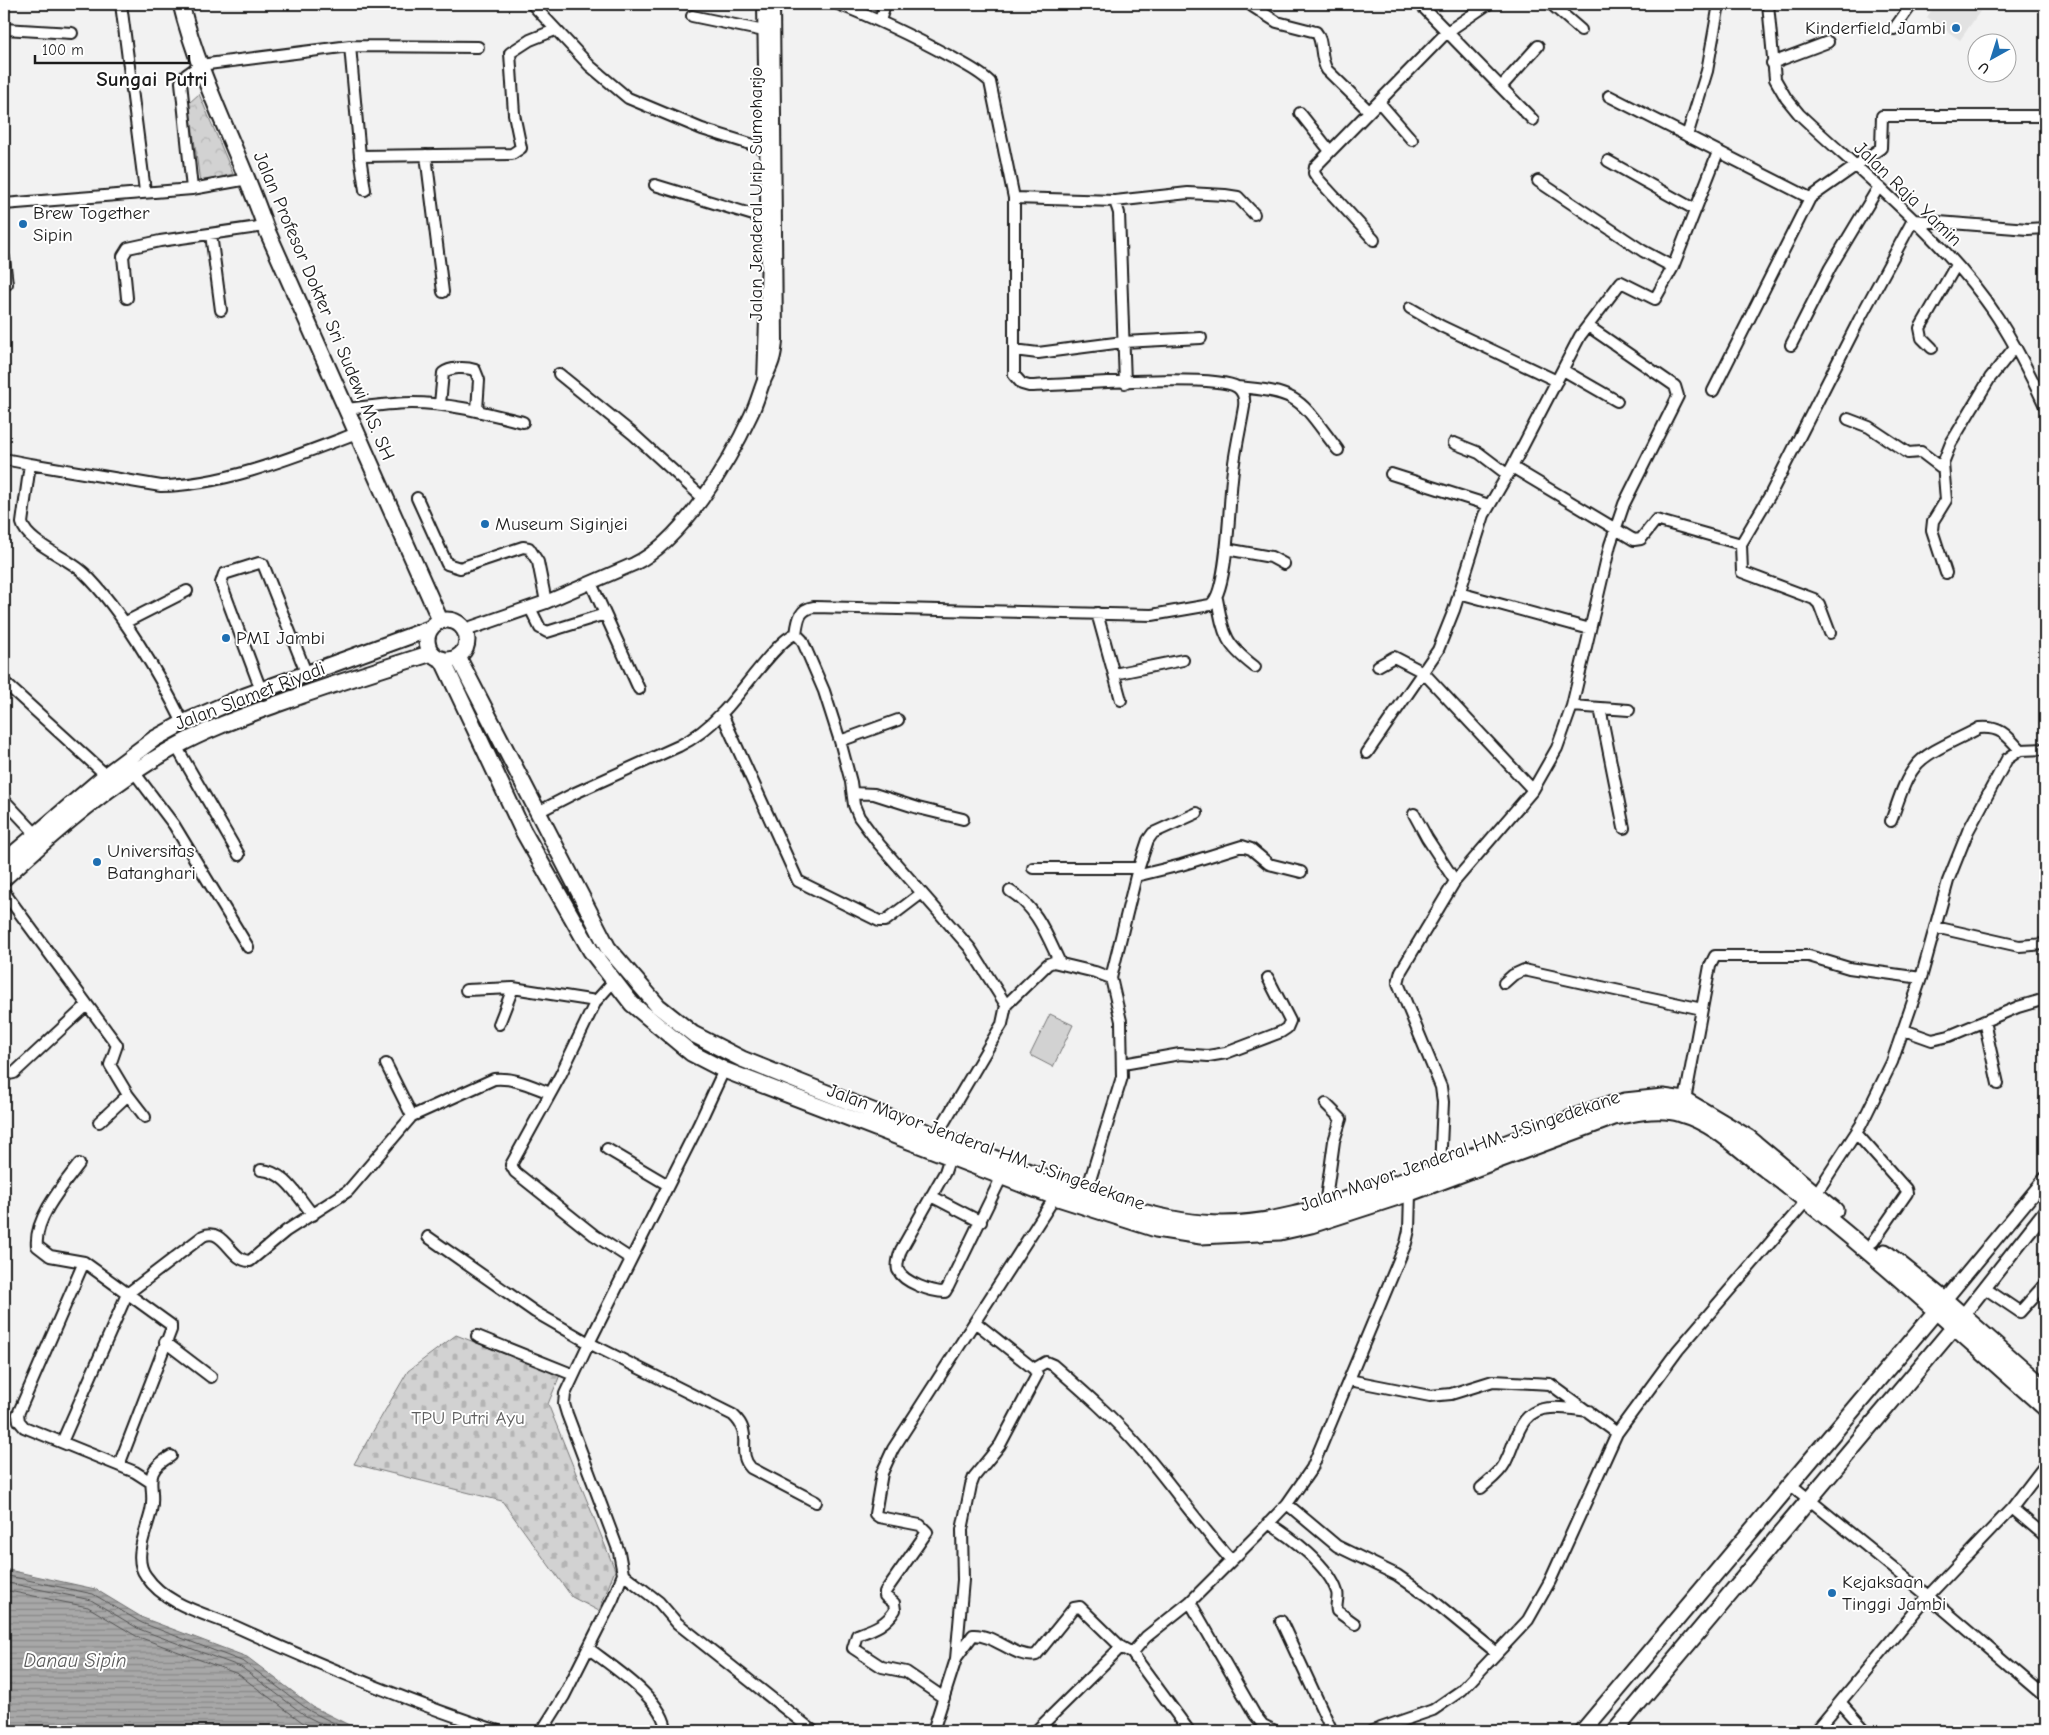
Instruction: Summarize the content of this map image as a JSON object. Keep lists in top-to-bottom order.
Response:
{
  "streets": {
    "main road": ["Jalan Profesor Dokter Sri Sudewi MS. SH", "Jalan Slamet Riyadi", "Jalan Mayor Jenderal HM. J.Singedekane"],
    "street": ["Jalan Jenderal Urip Sumoharjo", "Jalan Raja Yamin"]
  },
  "crossings": [
    ["Jalan Jenderal Urip Sumoharjo", "Jalan Profesor Dokter Sri Sudewi MS. SH"],
    ["Jalan Jenderal Urip Sumoharjo", "Jalan Slamet Riyadi"],
    ["Jalan Jenderal Urip Sumoharjo", "Jalan Mayor Jenderal HM. J.Singedekane"],
    ["Jalan Profesor Dokter Sri Sudewi MS. SH", "Jalan Slamet Riyadi"],
    ["Jalan Profesor Dokter Sri Sudewi MS. SH", "Jalan Mayor Jenderal HM. J.Singedekane"],
    ["Jalan Slamet Riyadi", "Jalan Mayor Jenderal HM. J.Singedekane"]
  ],
  "districts": ["Sungai Putri"],
  "water": ["Danau Sipin"],
  "parks": ["TPU Putri Ayu"],
  "places": [
    "Kinderfield Jambi",
    "Brew Together Sipin",
    "Museum Siginjei",
    "PMI Jambi",
    "Universitas Batanghari",
    "Kejaksaan Tinggi Jambi"
  ],
  "scale_bar": "100 m",
  "north": "bottom left"
}
